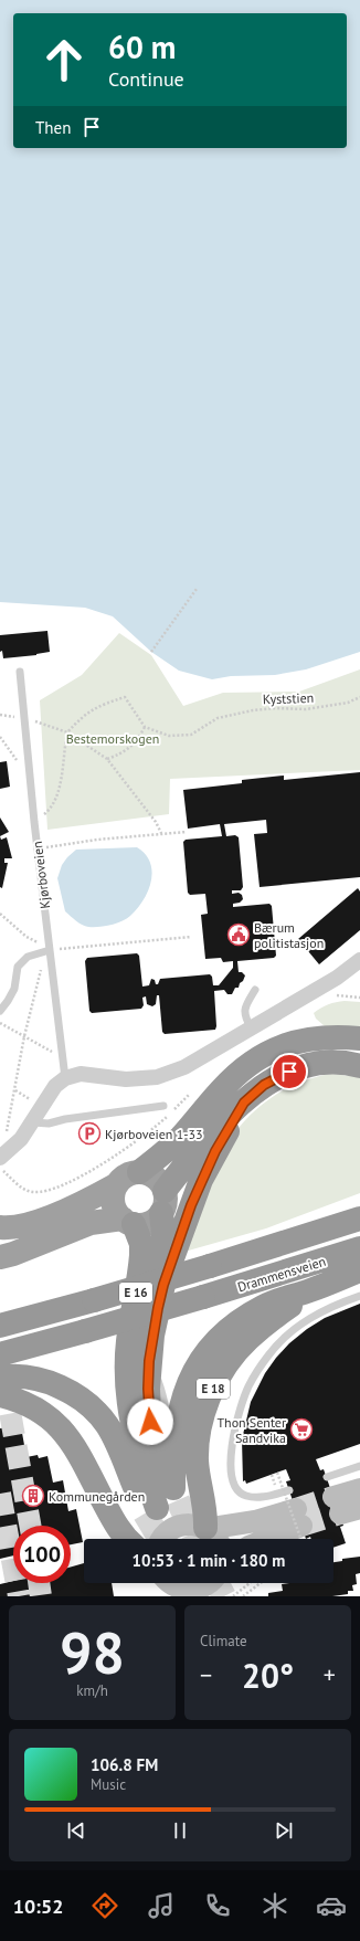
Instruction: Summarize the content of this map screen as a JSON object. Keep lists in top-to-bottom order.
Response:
{
  "streets": {
    "highway": ["Drammensveien", "E 16", "E 18"],
    "lane": ["Kjørboveien"],
    "path": ["Kyststien"]
  },
  "crossings": [
    ["E 16", "E 18"]
  ],
  "parks": ["Bestemorskogen"],
  "places": {
    "public building": ["Bærum politistasjon"],
    "parking": ["Kjørboveien 1-33"],
    "supermarket": ["Thon Senter Sandvika"],
    "building": ["Kommunegården"]
  },
  "page": {
    "turn": ["60 m", "Continue"],
    "then": "Then",
    "limit": "100",
    "trip": "10:53 · 1 min · 180 m",
    "tile": [
      ["98", "km/h"],
      "Climate"
    ],
    "heat": ["−", "20°", "+"],
    "song": ["106.8 FM", "Music"],
    "tabs": "10:52"
  }
}
